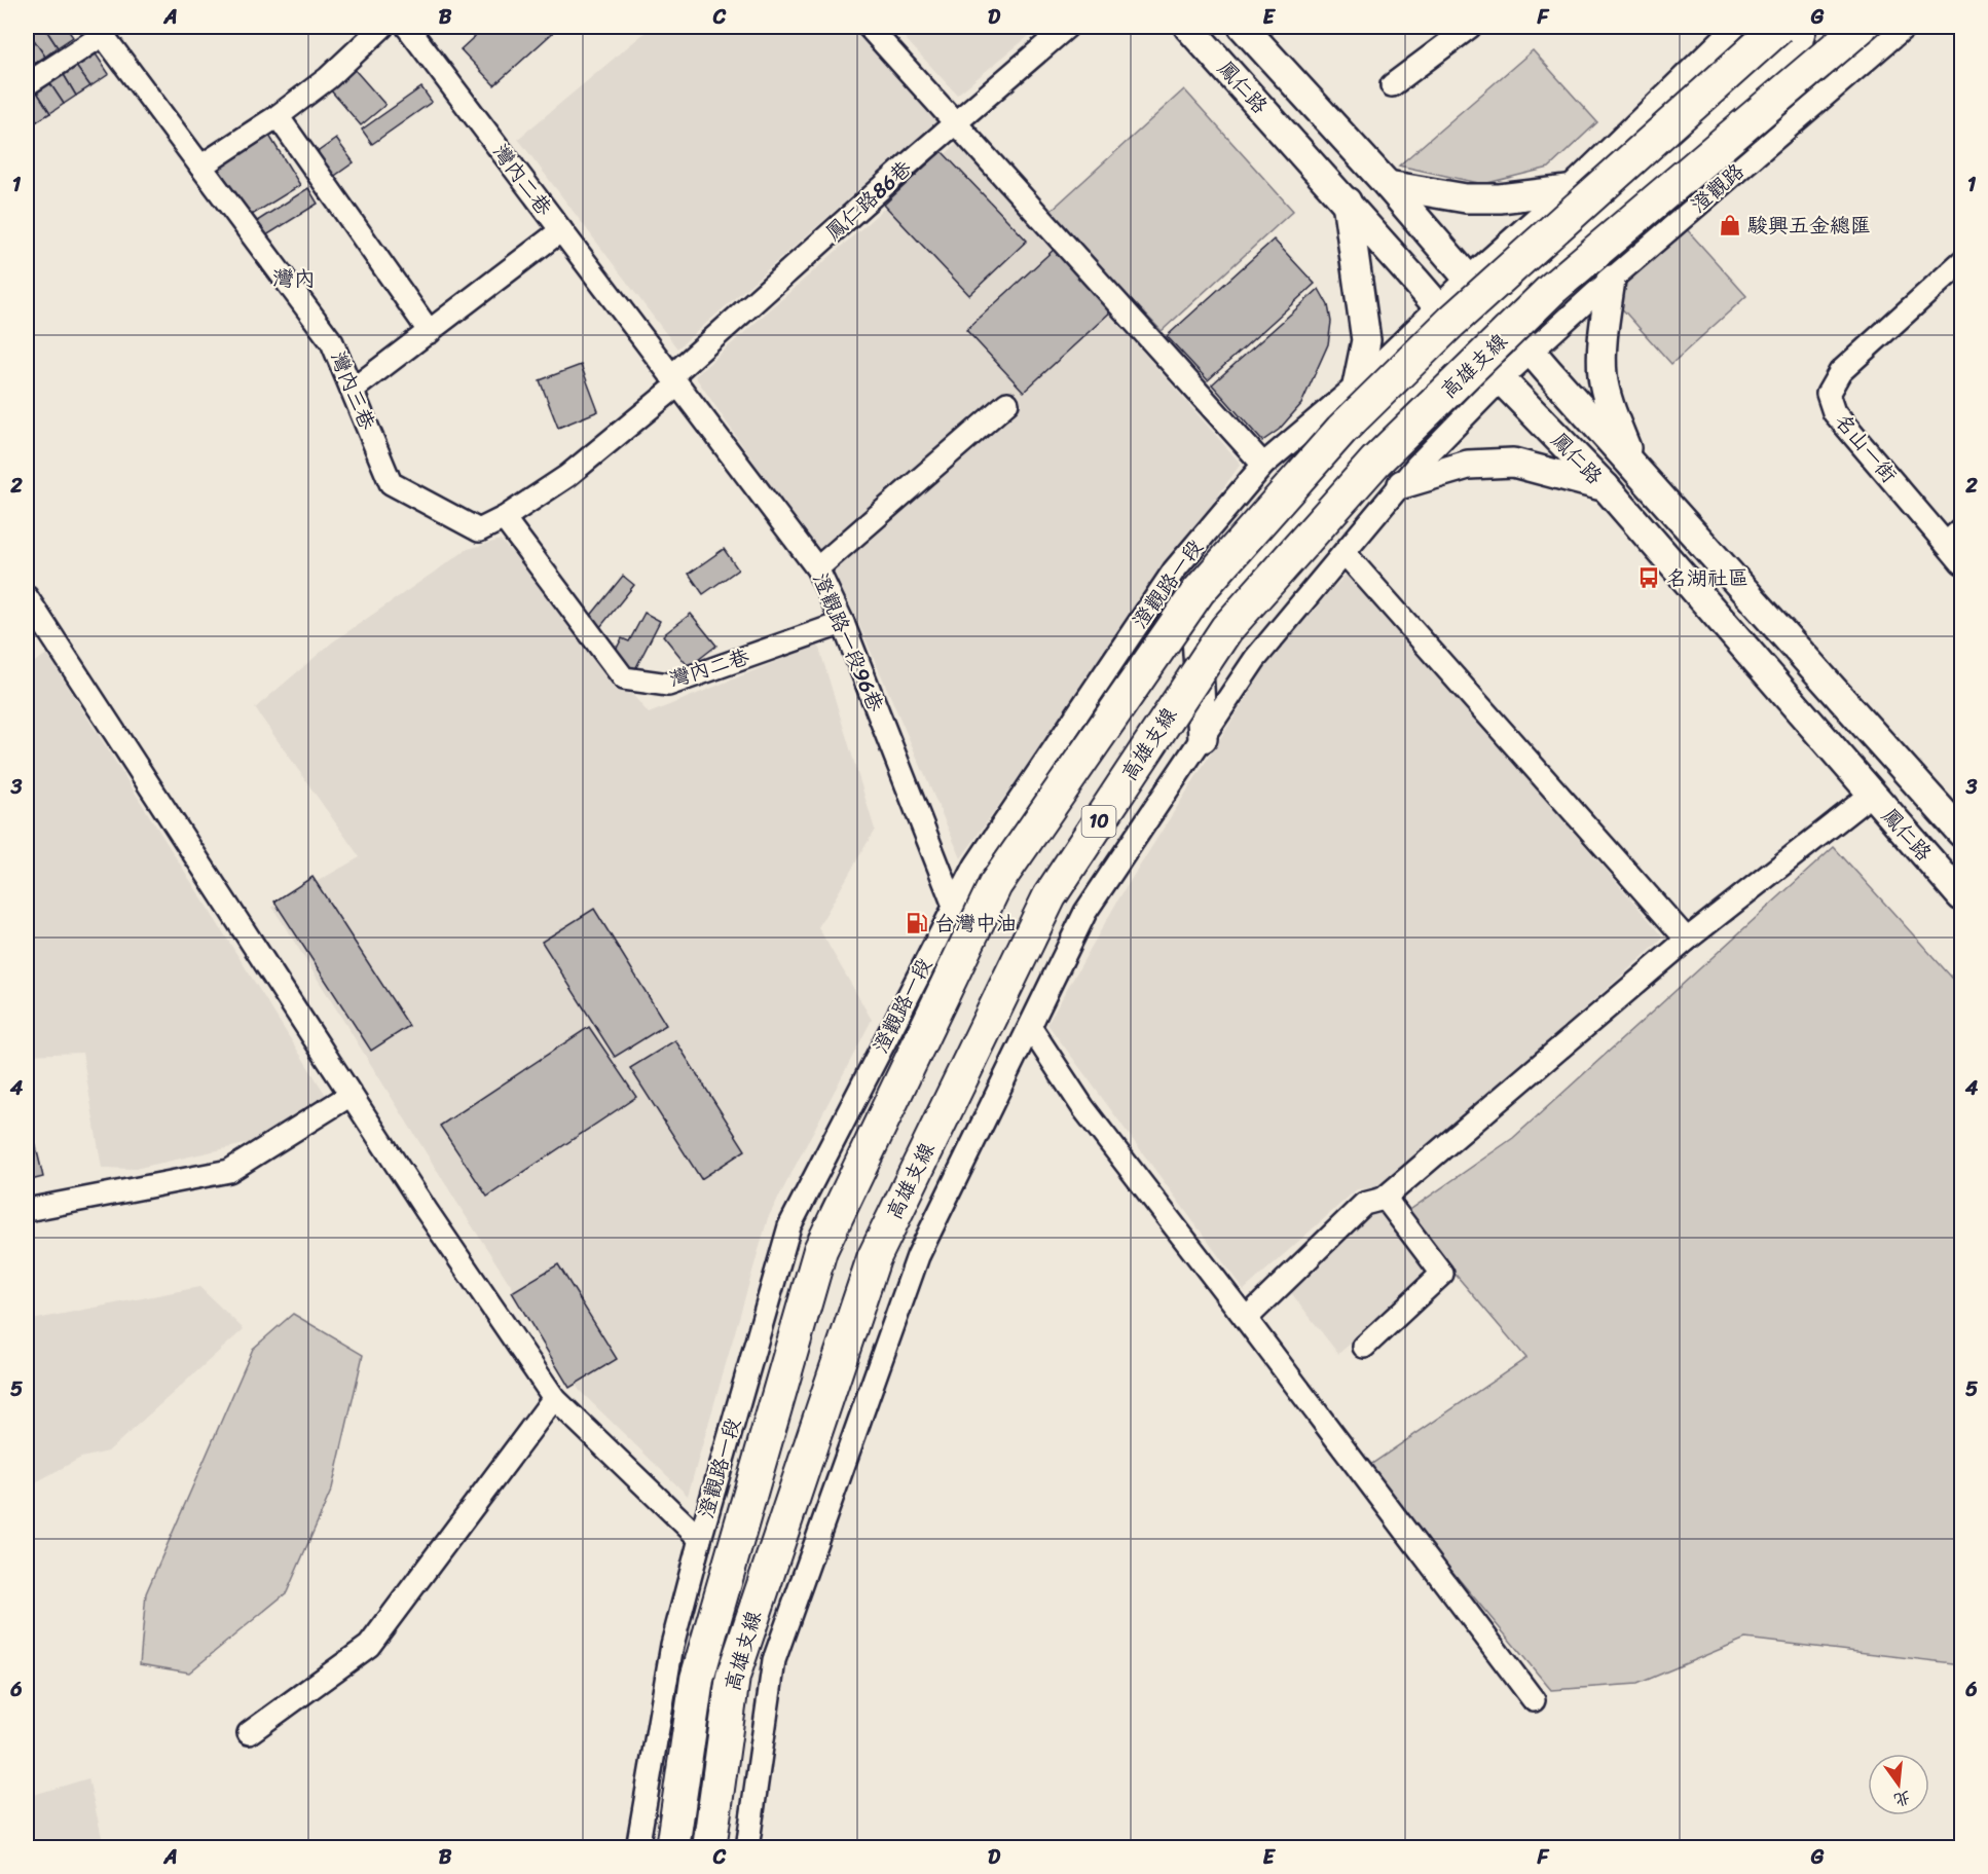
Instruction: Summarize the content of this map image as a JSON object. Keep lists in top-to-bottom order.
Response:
{
  "streets": {
    "highway": ["高雄支線", "10"],
    "main road": ["鳳仁路"],
    "street": [
      "灣內二巷",
      "澄觀路",
      "鳳仁路86巷",
      "灣內三巷",
      "名山一街",
      "澄觀路一段",
      "澄觀路一段96巷"
    ]
  },
  "crossings": [
    ["鳳仁路", "澄觀路"],
    ["鳳仁路", "澄觀路一段"],
    ["灣內二巷", "灣內三巷"],
    ["灣內二巷", "澄觀路一段96巷"],
    ["鳳仁路86巷", "灣內三巷"],
    ["鳳仁路86巷", "澄觀路一段96巷"],
    ["灣內三巷", "澄觀路一段96巷"],
    ["澄觀路一段", "澄觀路一段96巷"]
  ],
  "districts": ["灣内"],
  "places": {
    "shop": ["駿興五金總匯"],
    "bus stop": ["名湖社區"],
    "fuel station": ["台灣中油"]
  },
  "north": "bottom",
  "grid": {
    "columns": [
      "A",
      "B",
      "C",
      "D",
      "E",
      "F",
      "G"
    ],
    "rows": [
      "1",
      "2",
      "3",
      "4",
      "5",
      "6"
    ]
  }
}
